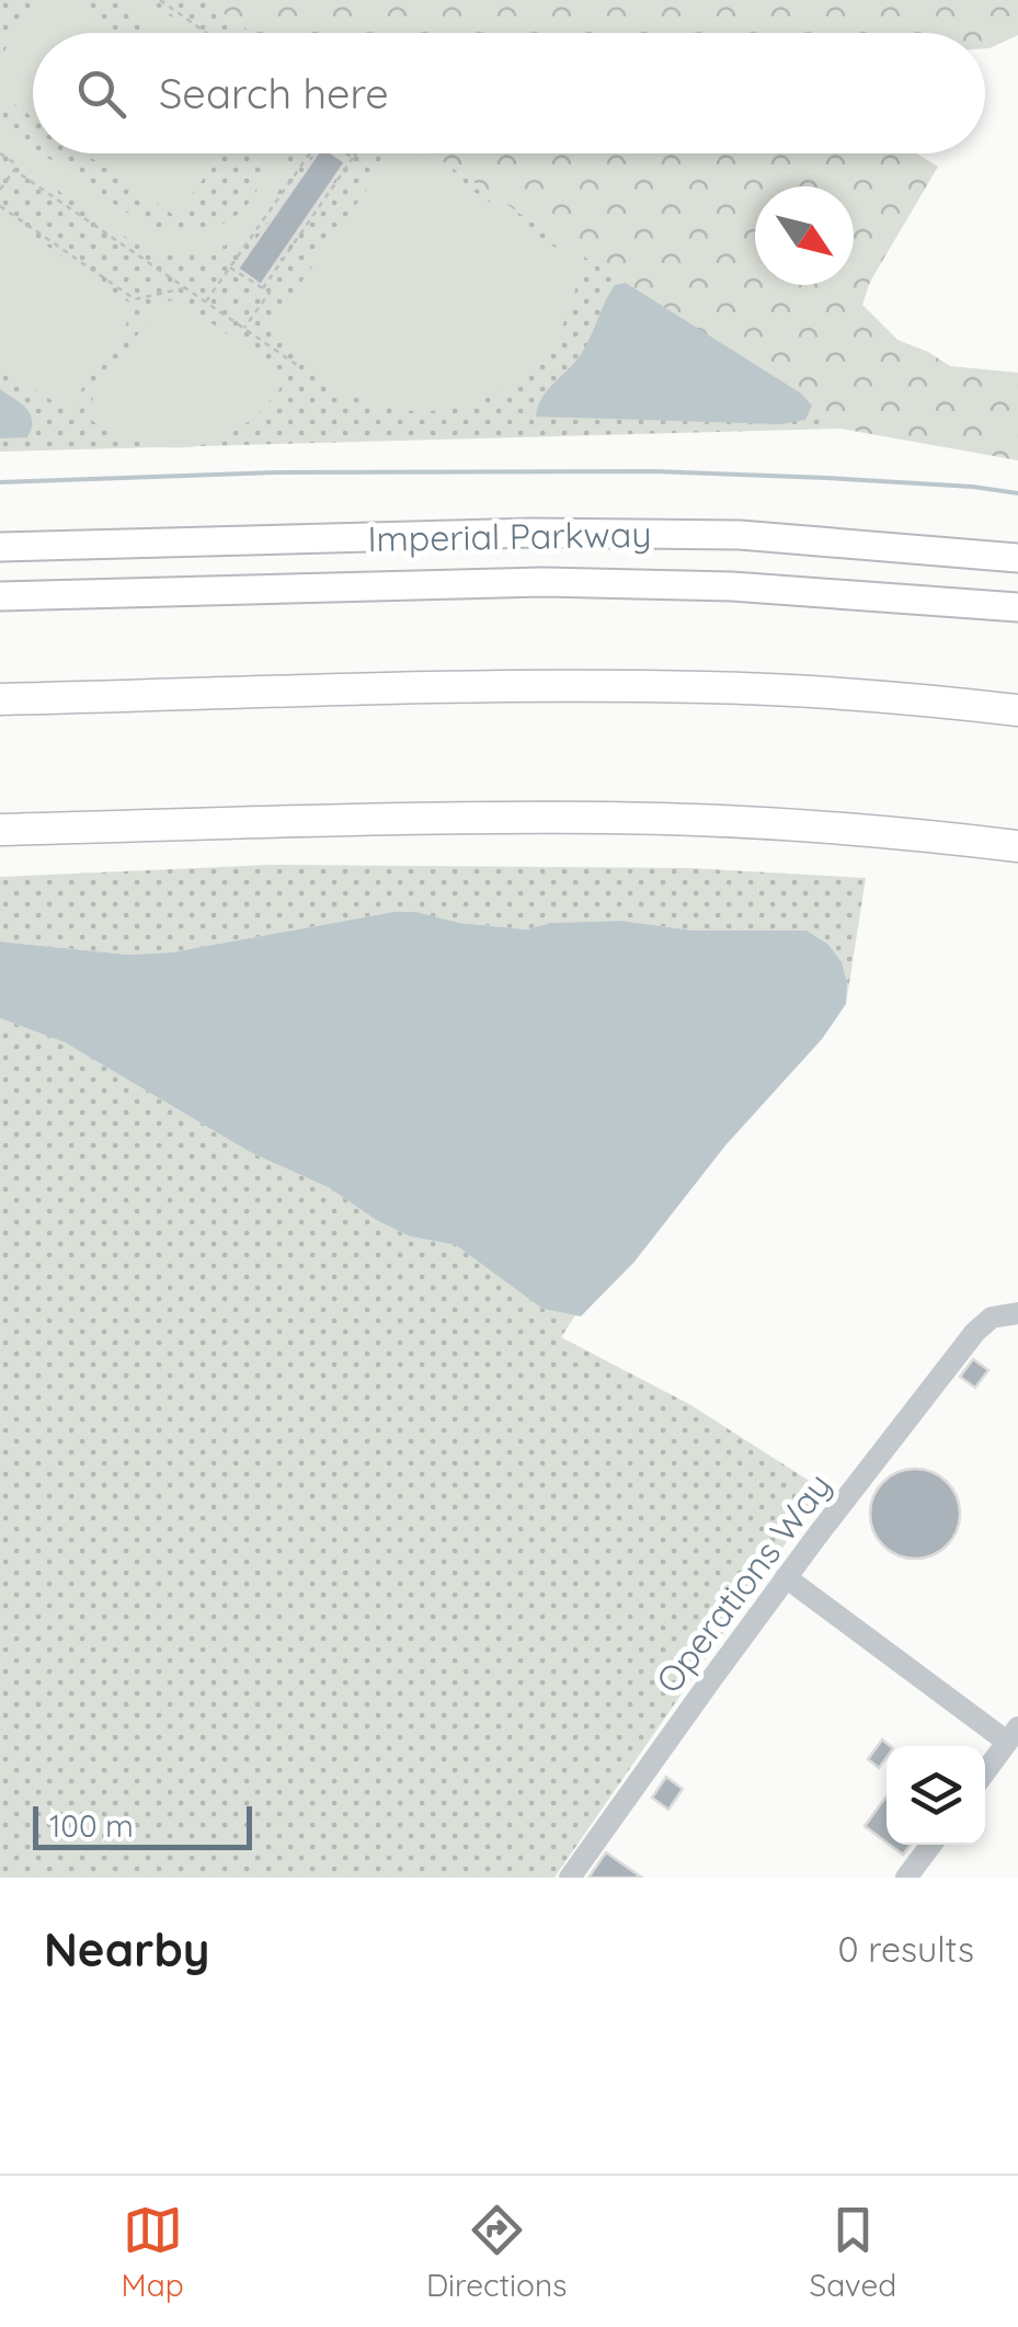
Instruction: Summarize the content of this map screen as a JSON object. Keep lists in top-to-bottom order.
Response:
{
  "streets": {
    "main road": ["Imperial Parkway"],
    "lane": ["Operations Way"]
  },
  "scale_bar": "100 m",
  "north": "bottom right",
  "page": {
    "search": "Search here",
    "scale": "100 m",
    "heading": ["Nearby", "0 results"],
    "nav": ["Map", "Directions", "Saved"]
  }
}
